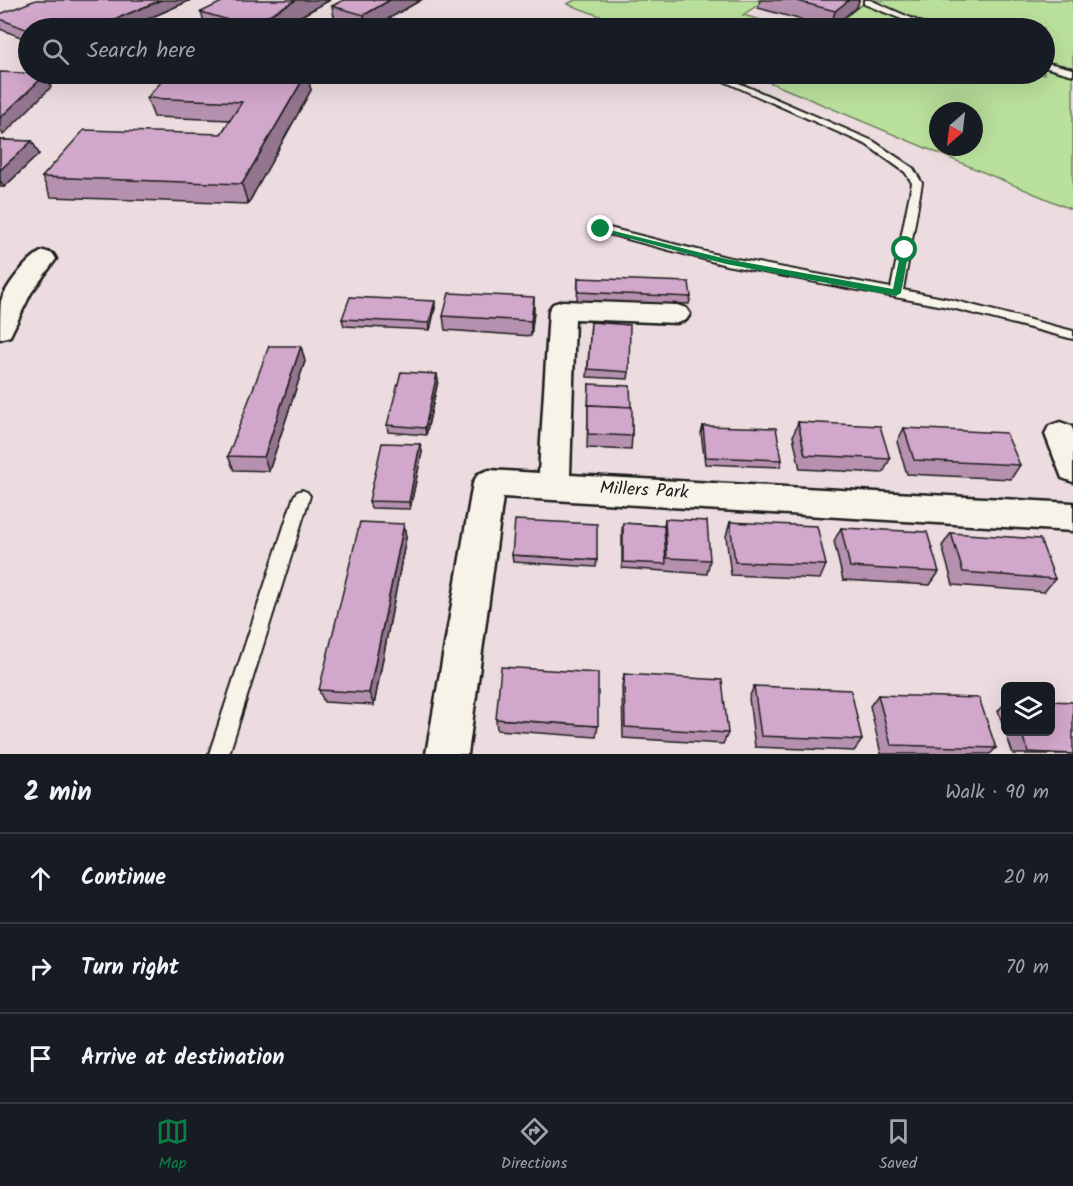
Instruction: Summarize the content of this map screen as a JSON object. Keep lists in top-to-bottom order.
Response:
{
  "streets": {
    "street": ["Millers Park"]
  },
  "north": "bottom left",
  "page": {
    "search": "Search here",
    "heading": ["2 min", "Walk · 90 m"],
    "list": [
      ["Continue", "20 m"],
      ["Turn right", "70 m"],
      "Arrive at destination"
    ],
    "nav": ["Map", "Directions", "Saved"]
  }
}
